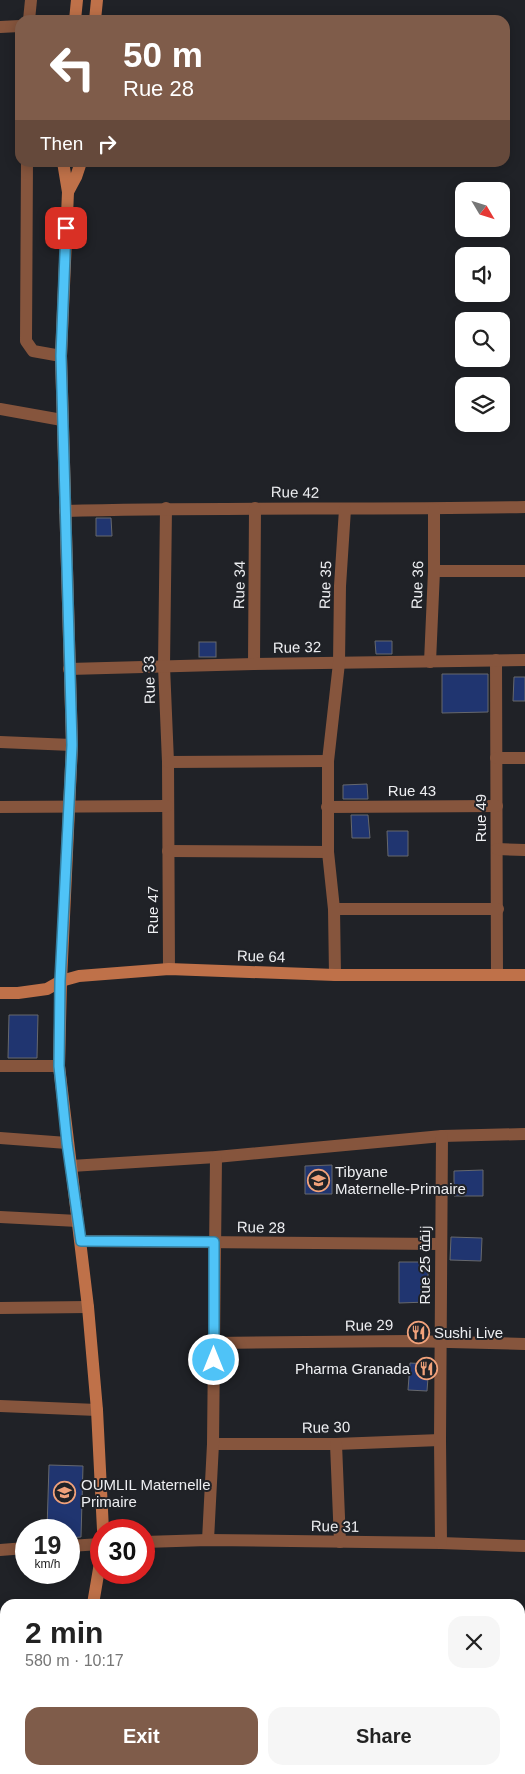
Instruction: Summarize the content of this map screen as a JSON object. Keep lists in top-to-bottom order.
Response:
{
  "streets": {
    "street": [
      "Rue 42",
      "Rue 34",
      "Rue 35",
      "Rue 36",
      "Rue 32",
      "Rue 33",
      "Rue 43",
      "Rue 49",
      "Rue 47",
      "Rue 64",
      "Rue 28",
      "Rue 25 زنقة",
      "Rue 29",
      "Rue 30",
      "Rue 31"
    ]
  },
  "crossings": [
    ["Rue 42", "Rue 34"],
    ["Rue 42", "Rue 35"],
    ["Rue 42", "Rue 36"],
    ["Rue 42", "Rue 33"],
    ["Rue 34", "Rue 32"],
    ["Rue 35", "Rue 32"],
    ["Rue 35", "Rue 43"],
    ["Rue 35", "Rue 64"],
    ["Rue 36", "Rue 32"],
    ["Rue 32", "Rue 33"],
    ["Rue 32", "Rue 49"],
    ["Rue 33", "Rue 47"],
    ["Rue 43", "Rue 49"],
    ["Rue 49", "Rue 64"],
    ["Rue 47", "Rue 64"],
    ["Rue 28", "Rue 25 زنقة"],
    ["Rue 25 زنقة", "Rue 29"],
    ["Rue 25 زنقة", "Rue 30"],
    ["Rue 25 زنقة", "Rue 31"]
  ],
  "places": {
    "school or university": ["Tibyane Maternelle-Primaire", "OUMLIL Maternelle Primaire"],
    "restaurant": ["Sushi Live", "Pharma Granada"]
  },
  "north": "bottom right",
  "page": {
    "turn": ["50 m", "Rue 28"],
    "then": "Then",
    "speed": "19 km/h",
    "limit": "30",
    "heading": ["2 min", "580 m · 10:17"],
    "buttons": ["Exit", "Share"]
  }
}
